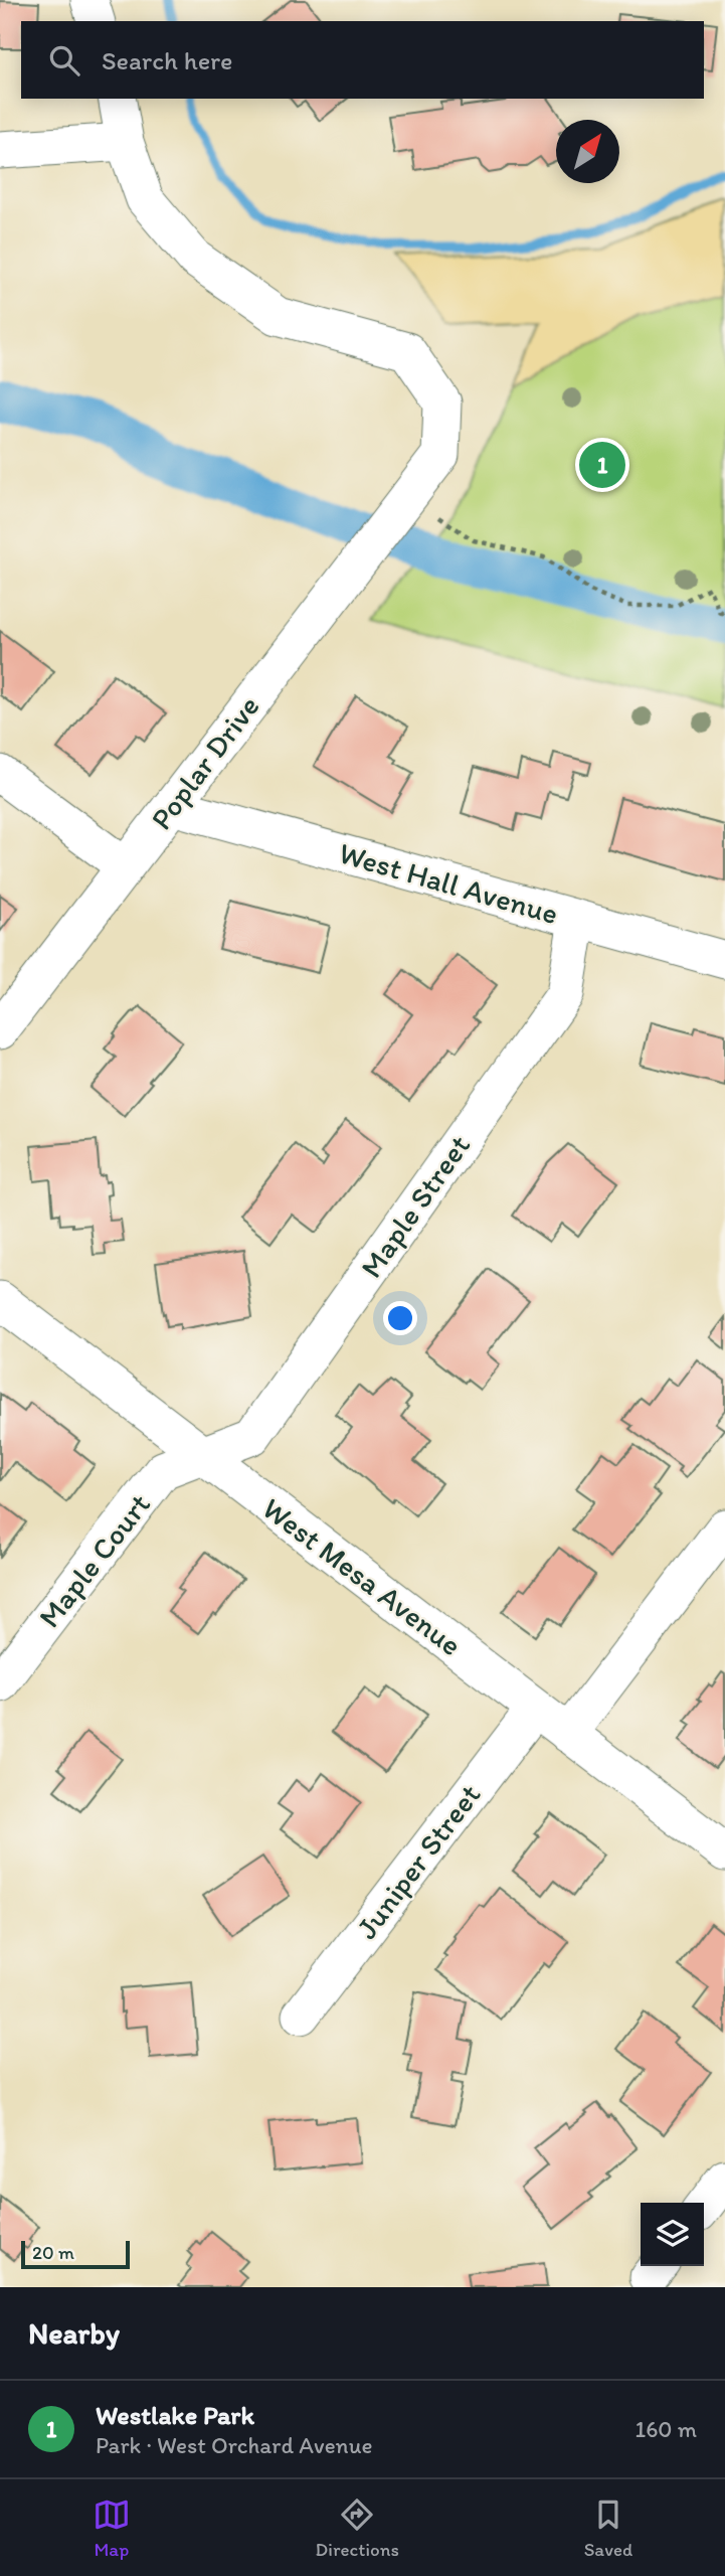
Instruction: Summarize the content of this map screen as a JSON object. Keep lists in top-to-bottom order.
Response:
{
  "streets": {
    "street": [
      "Poplar Drive",
      "West Hall Avenue",
      "Maple Street",
      "Maple Court",
      "West Mesa Avenue",
      "Juniper Street"
    ]
  },
  "crossings": [
    ["Poplar Drive", "West Hall Avenue"],
    ["West Hall Avenue", "Maple Street"],
    ["Maple Street", "Maple Court"],
    ["Maple Street", "West Mesa Avenue"],
    ["Maple Court", "West Mesa Avenue"],
    ["West Mesa Avenue", "Juniper Street"]
  ],
  "scale_bar": "20 m",
  "north": "top right",
  "page": {
    "search": "Search here",
    "pins": "1",
    "scale": "20 m",
    "heading": "Nearby",
    "list": [
      {
        "mark": "1",
        "name": "Westlake Park",
        "note": "Park · West Orchard Avenue",
        "value": "160 m"
      }
    ],
    "nav": ["Map", "Directions", "Saved"]
  }
}
